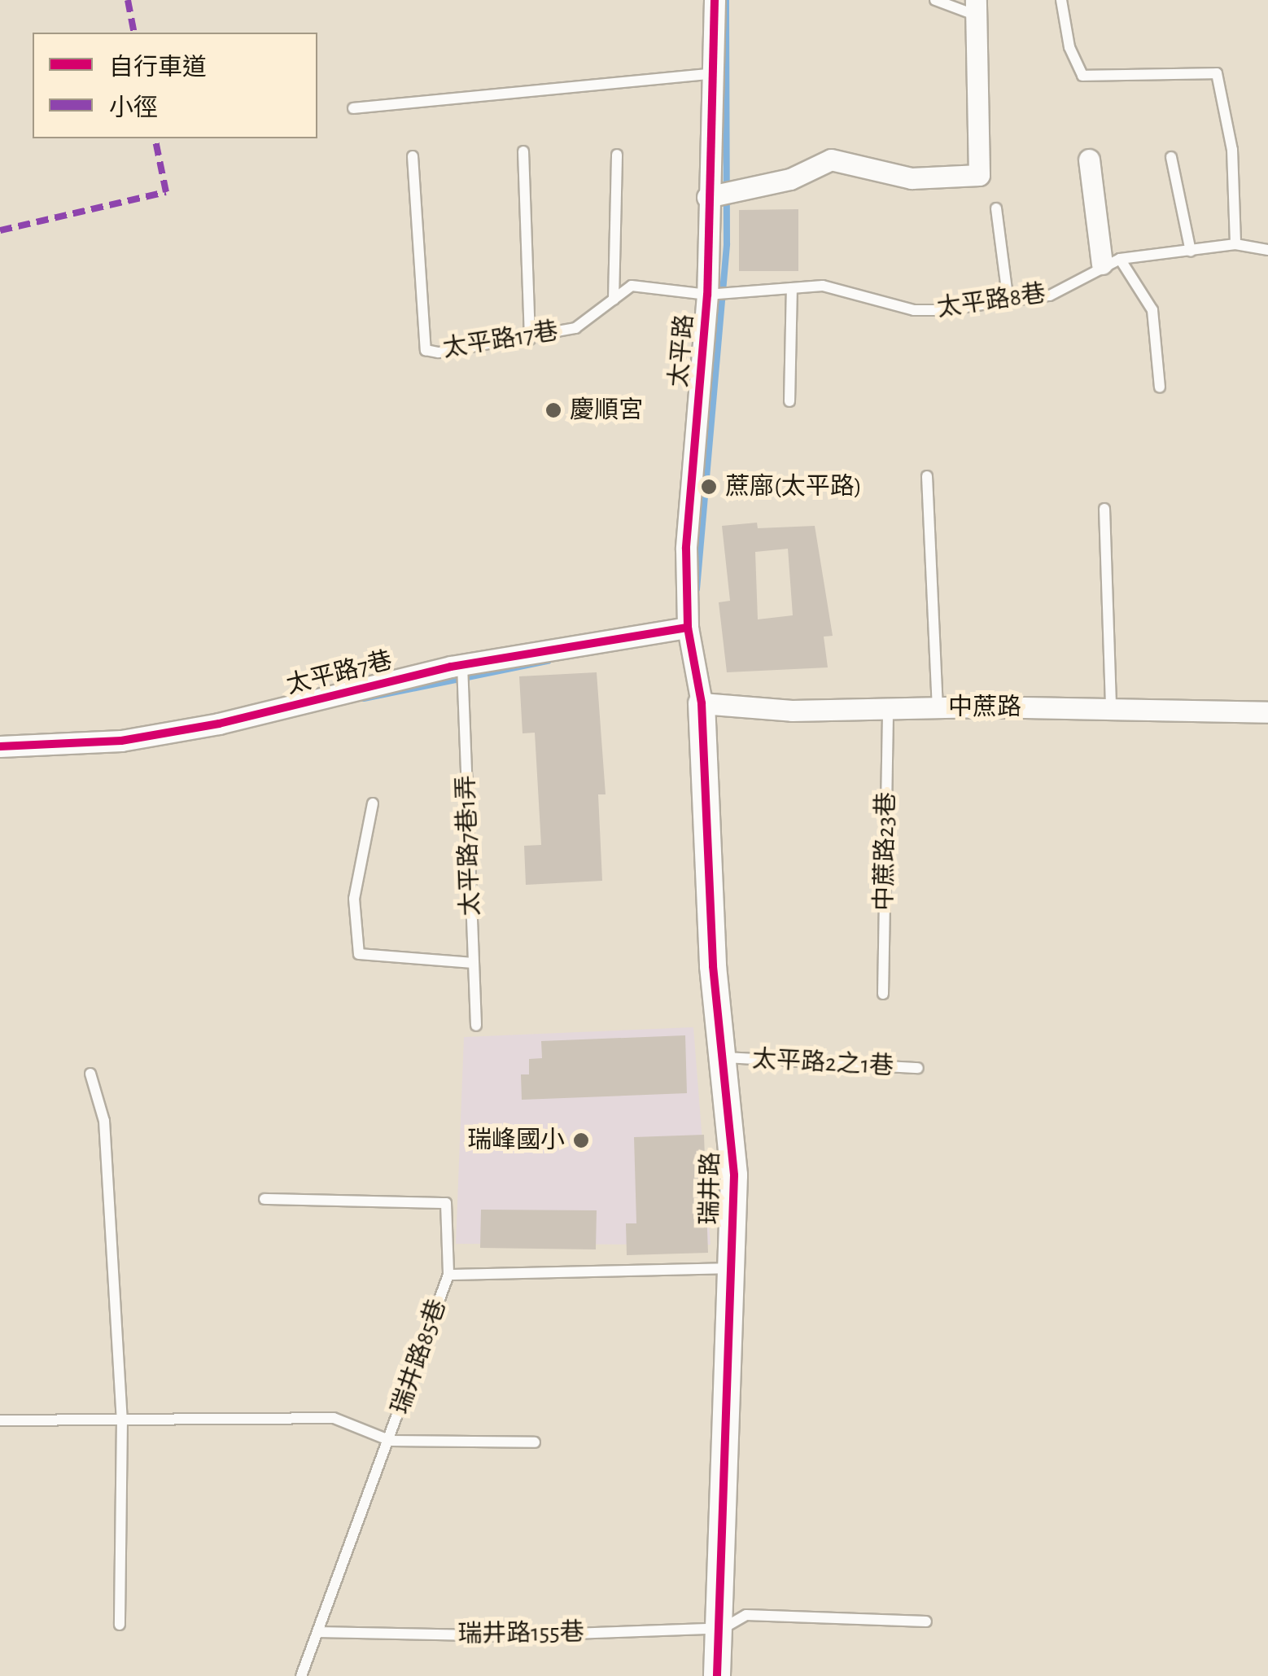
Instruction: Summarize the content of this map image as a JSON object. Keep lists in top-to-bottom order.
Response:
{
  "streets": {
    "street": [
      "太平路",
      "太平路7巷",
      "中蔗路",
      "瑞井路"
    ],
    "lane": [
      "太平路8巷",
      "太平路17巷",
      "太平路7巷1弄",
      "中蔗路23巷",
      "太平路2之1巷",
      "瑞井路85巷",
      "瑞井路155巷"
    ]
  },
  "crossings": [
    ["太平路8巷", "太平路17巷"],
    ["太平路8巷", "太平路"],
    ["太平路17巷", "太平路"],
    ["太平路", "太平路7巷"],
    ["太平路", "中蔗路"],
    ["太平路", "瑞井路"],
    ["太平路7巷", "太平路7巷1弄"],
    ["中蔗路", "中蔗路23巷"],
    ["中蔗路", "瑞井路"],
    ["太平路2之1巷", "瑞井路"],
    ["瑞井路", "瑞井路155巷"],
    ["瑞井路85巷", "瑞井路155巷"]
  ],
  "places": ["慶順宮", "蔗廍(太平路)", "瑞峰國小"],
  "legend": ["自行車道", "小徑"]
}
